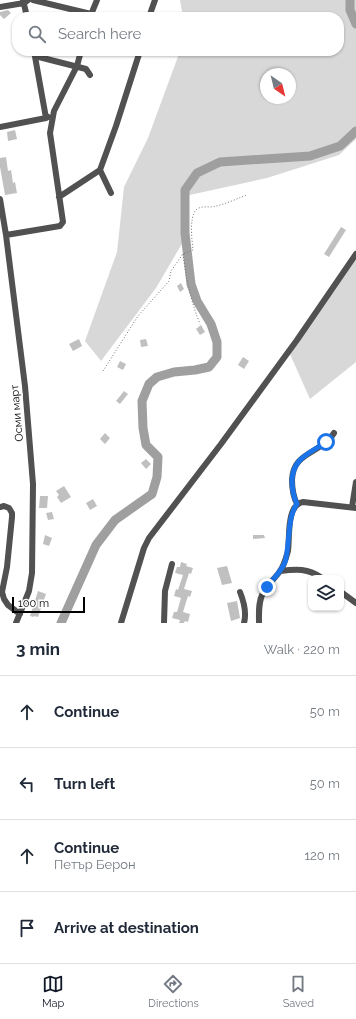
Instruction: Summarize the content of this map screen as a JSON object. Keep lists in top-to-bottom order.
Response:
{
  "streets": {
    "street": ["Осми март"]
  },
  "scale_bar": "100 m",
  "north": "bottom right",
  "page": {
    "search": "Search here",
    "scale": "100 m",
    "heading": ["3 min", "Walk · 220 m"],
    "list": [
      ["Continue", "50 m"],
      ["Turn left", "50 m"],
      ["Continue", "Петър Берон", "120 m"],
      "Arrive at destination"
    ],
    "nav": ["Map", "Directions", "Saved"]
  }
}
